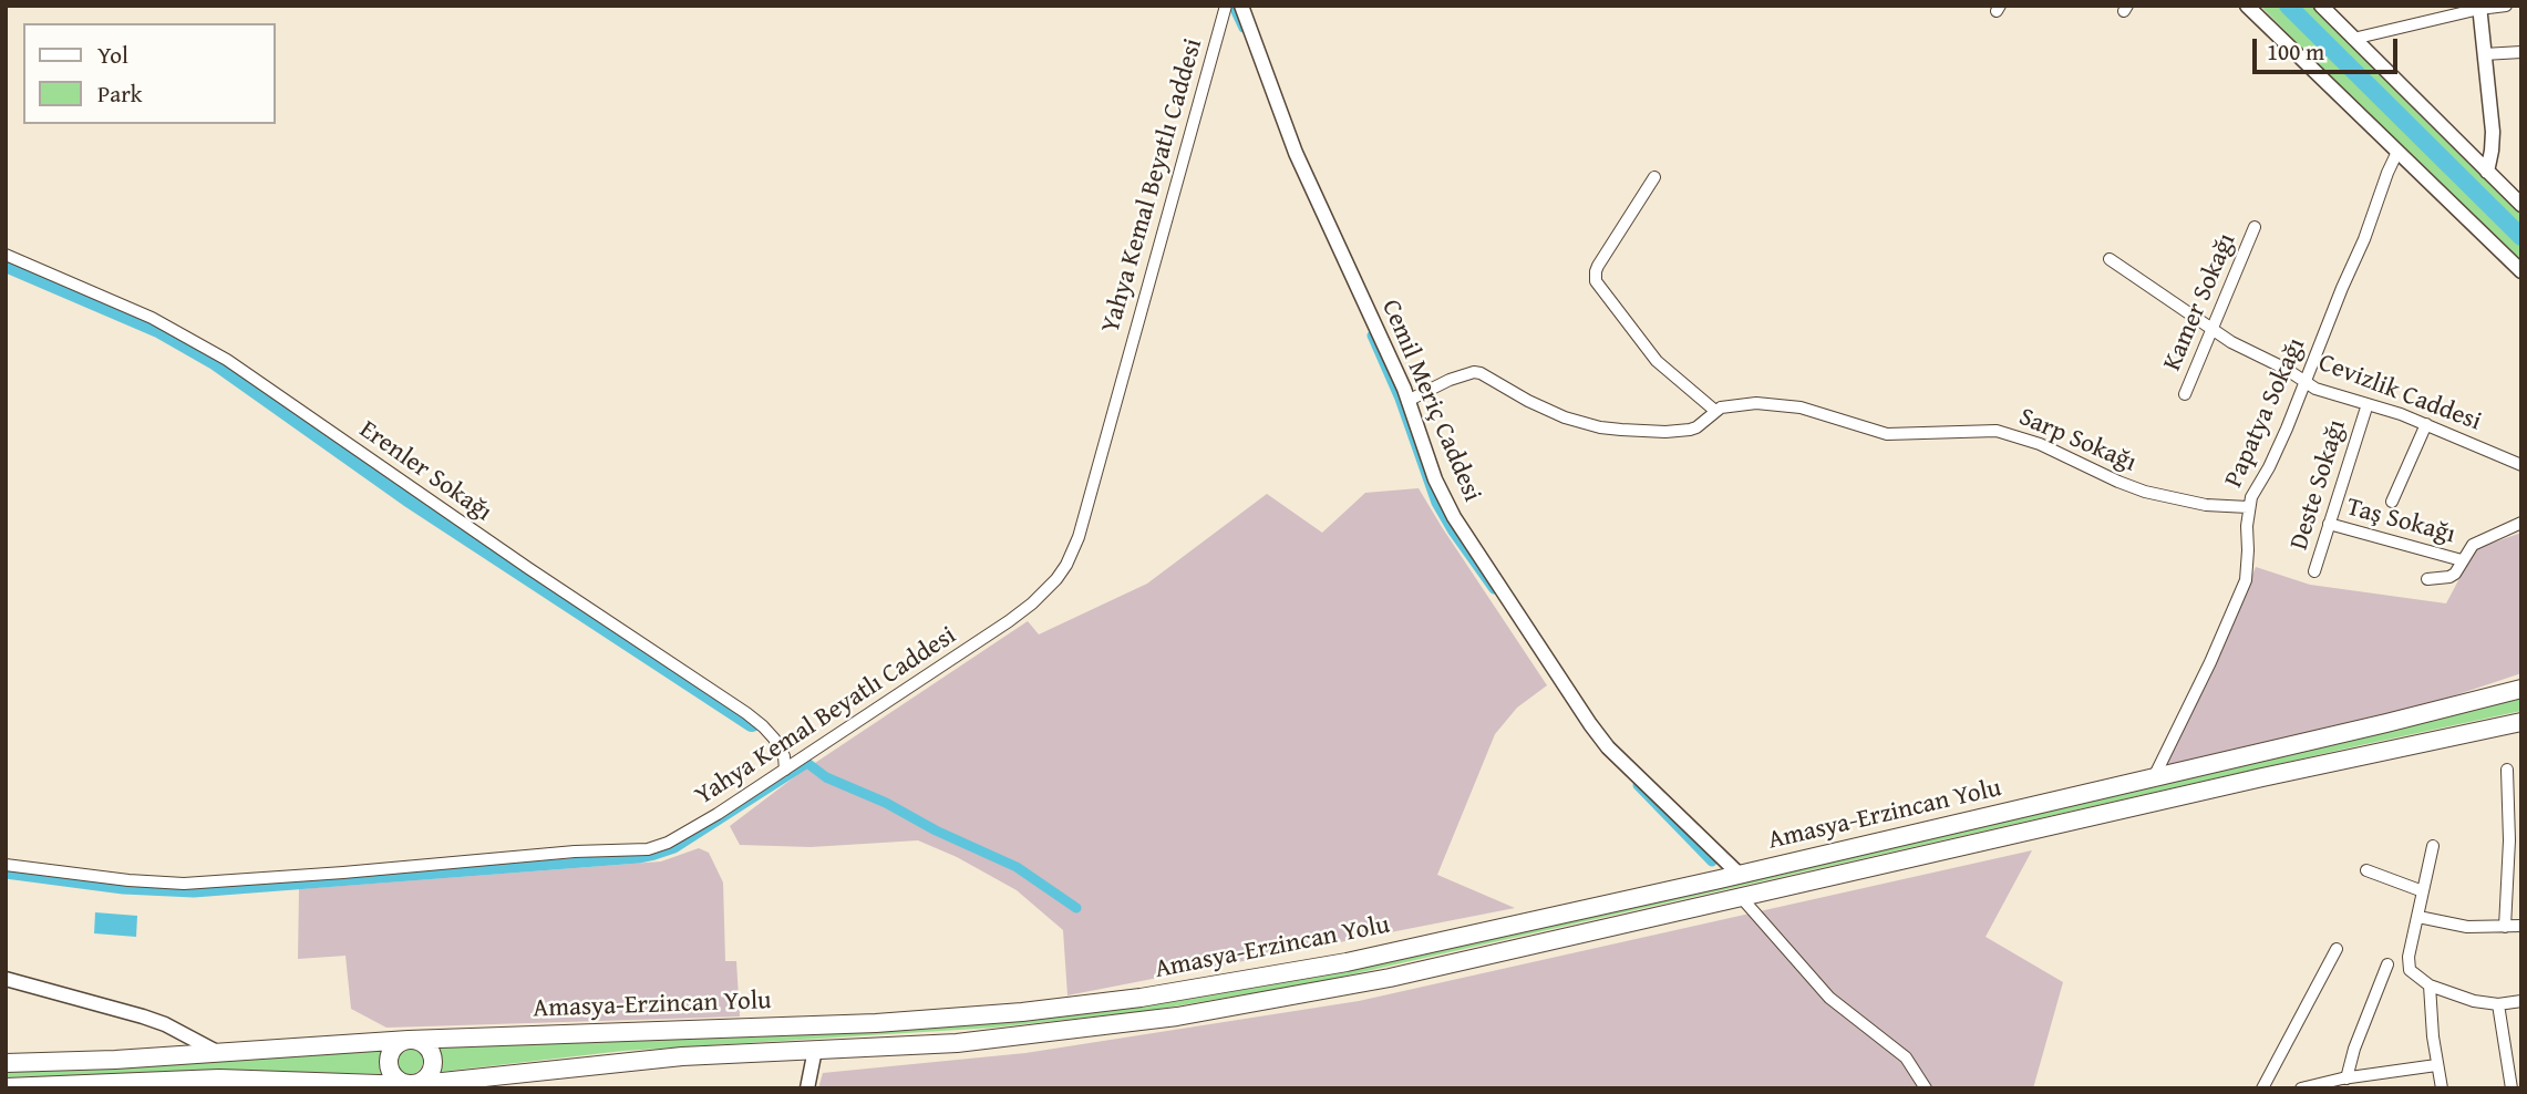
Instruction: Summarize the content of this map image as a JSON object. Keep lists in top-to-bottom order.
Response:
{
  "streets": {
    "highway": ["Amasya-Erzincan Yolu"],
    "street": [
      "Yahya Kemal Beyatlı Caddesi",
      "Kamer Sokağı",
      "Cevizlik Caddesi",
      "Cemil Meriç Caddesi",
      "Papatya Sokağı",
      "Sarp Sokağı",
      "Erenler Sokağı",
      "Deste Sokağı",
      "Taş Sokağı"
    ]
  },
  "crossings": [
    ["Yahya Kemal Beyatlı Caddesi", "Erenler Sokağı"],
    ["Kamer Sokağı", "Cevizlik Caddesi"],
    ["Cevizlik Caddesi", "Papatya Sokağı"],
    ["Cemil Meriç Caddesi", "Sarp Sokağı"],
    ["Cemil Meriç Caddesi", "Amasya-Erzincan Yolu"],
    ["Papatya Sokağı", "Sarp Sokağı"],
    ["Papatya Sokağı", "Amasya-Erzincan Yolu"],
    ["Deste Sokağı", "Taş Sokağı"]
  ],
  "legend": ["Yol", "Park"],
  "scale_bar": "100 m"
}
